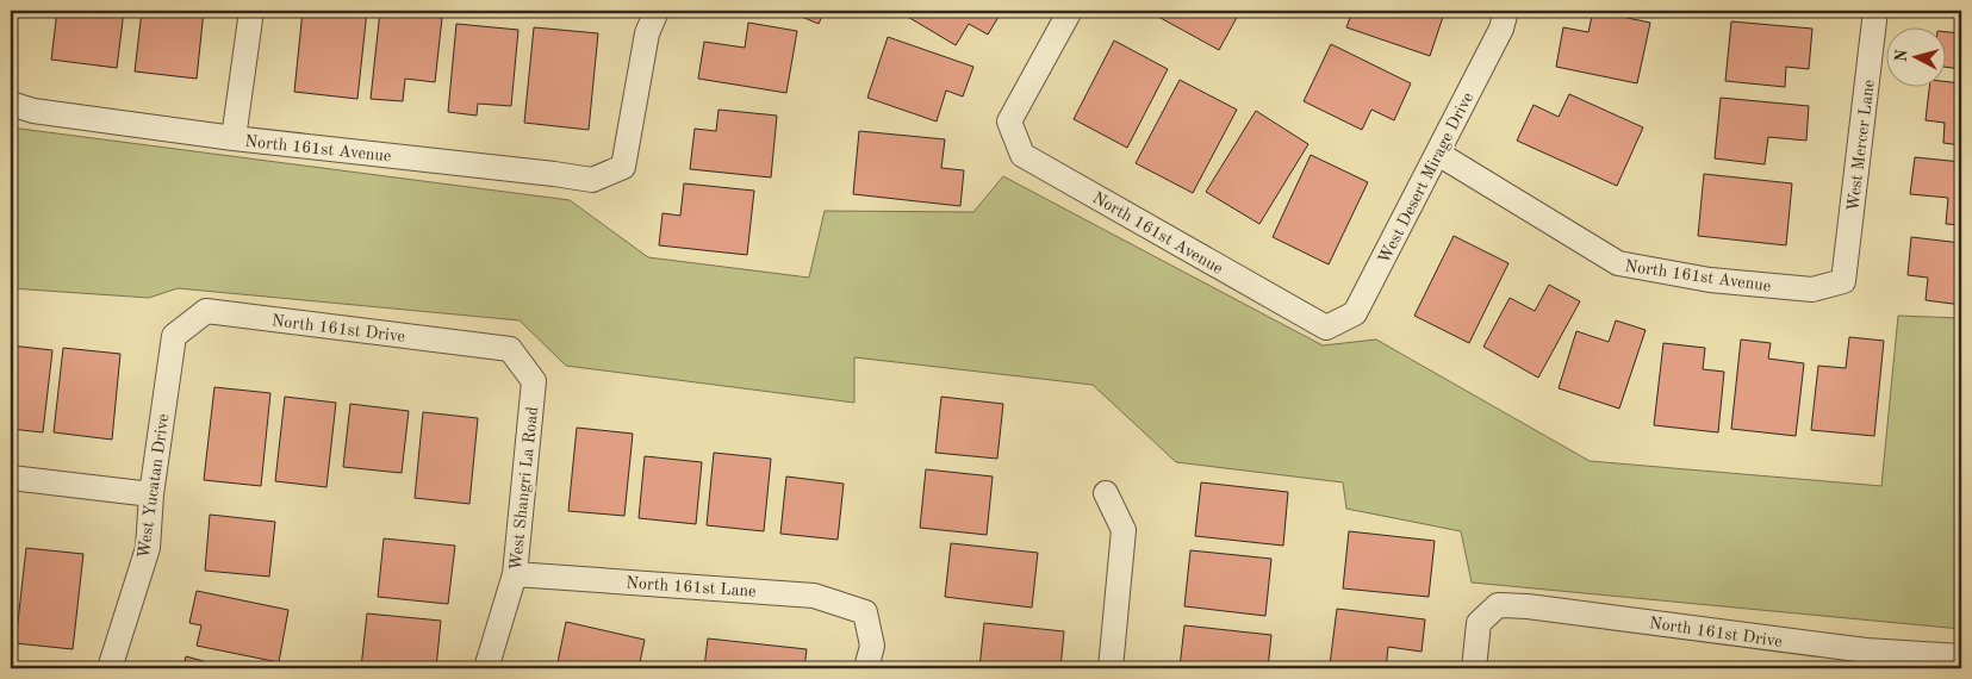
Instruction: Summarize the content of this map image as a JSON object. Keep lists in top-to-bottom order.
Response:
{
  "streets": {
    "street": [
      "West Mercer Lane",
      "North 161st Avenue",
      "West Desert Mirage Drive",
      "North 161st Drive",
      "West Yucatan Drive",
      "West Shangri La Road",
      "North 161st Lane"
    ]
  },
  "crossings": [
    ["West Mercer Lane", "North 161st Avenue"],
    ["North 161st Avenue", "West Desert Mirage Drive"],
    ["North 161st Drive", "West Yucatan Drive"],
    ["North 161st Drive", "West Shangri La Road"],
    ["West Shangri La Road", "North 161st Lane"]
  ],
  "north": "left"
}
